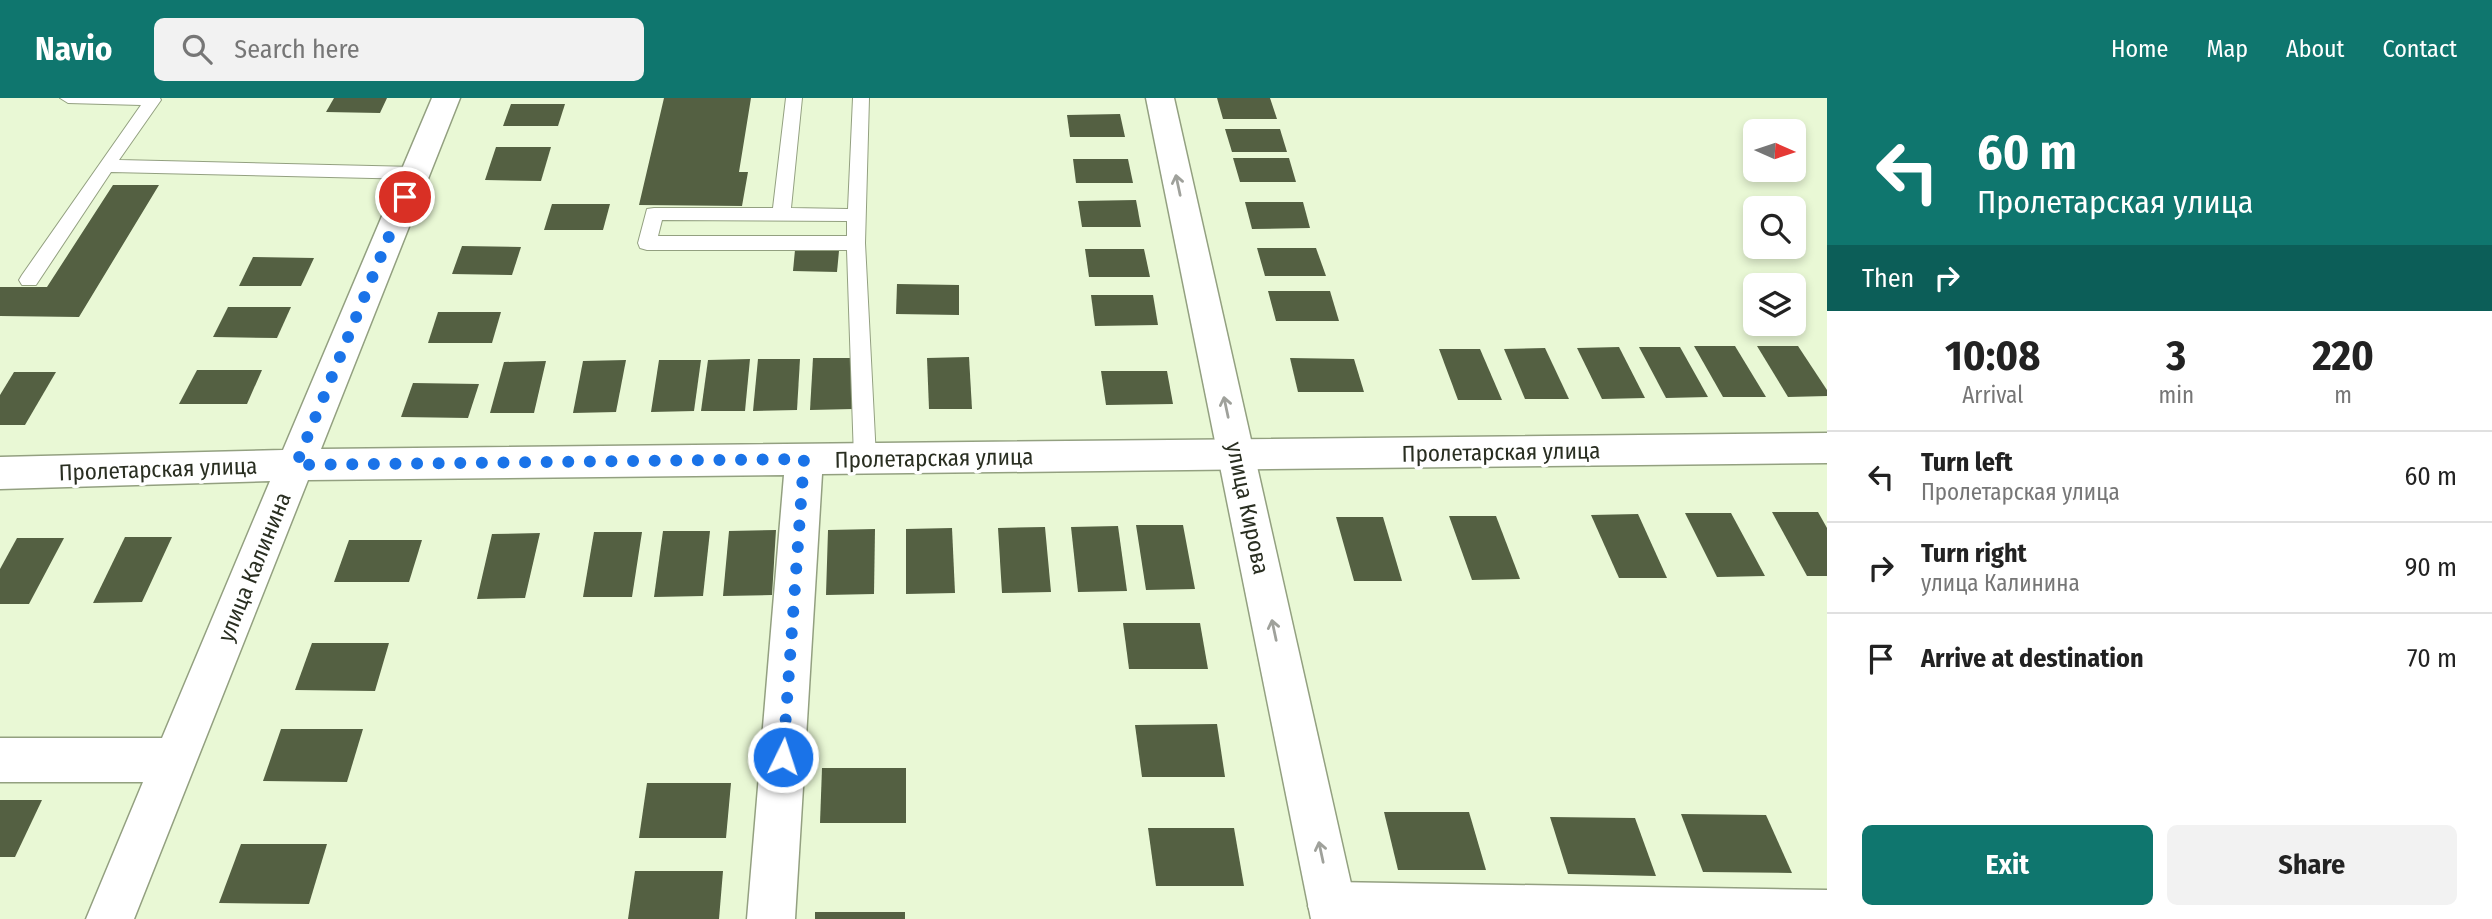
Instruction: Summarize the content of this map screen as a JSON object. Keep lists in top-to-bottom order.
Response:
{
  "streets": {
    "street": ["Пролетарская улица", "улица Кирова", "улица Калинина"]
  },
  "crossings": [
    ["Пролетарская улица", "улица Кирова"],
    ["Пролетарская улица", "улица Калинина"]
  ],
  "one_way": ["улица Кирова"],
  "north": "right",
  "page": {
    "header": "Navio",
    "search": "Search here",
    "nav": [
      "Home",
      "Map",
      "About",
      "Contact"
    ],
    "turn": ["60 m", "Пролетарская улица"],
    "then": "Then",
    "eta": [
      "10:08",
      "Arrival",
      "3",
      "min",
      "220",
      "m"
    ],
    "list": [
      {
        "name": "Turn left",
        "note": "Пролетарская улица",
        "value": "60 m"
      },
      {
        "name": "Turn right",
        "note": "улица Калинина",
        "value": "90 m"
      },
      {
        "name": "Arrive at destination",
        "value": "70 m"
      }
    ],
    "buttons": ["Exit", "Share"]
  }
}
